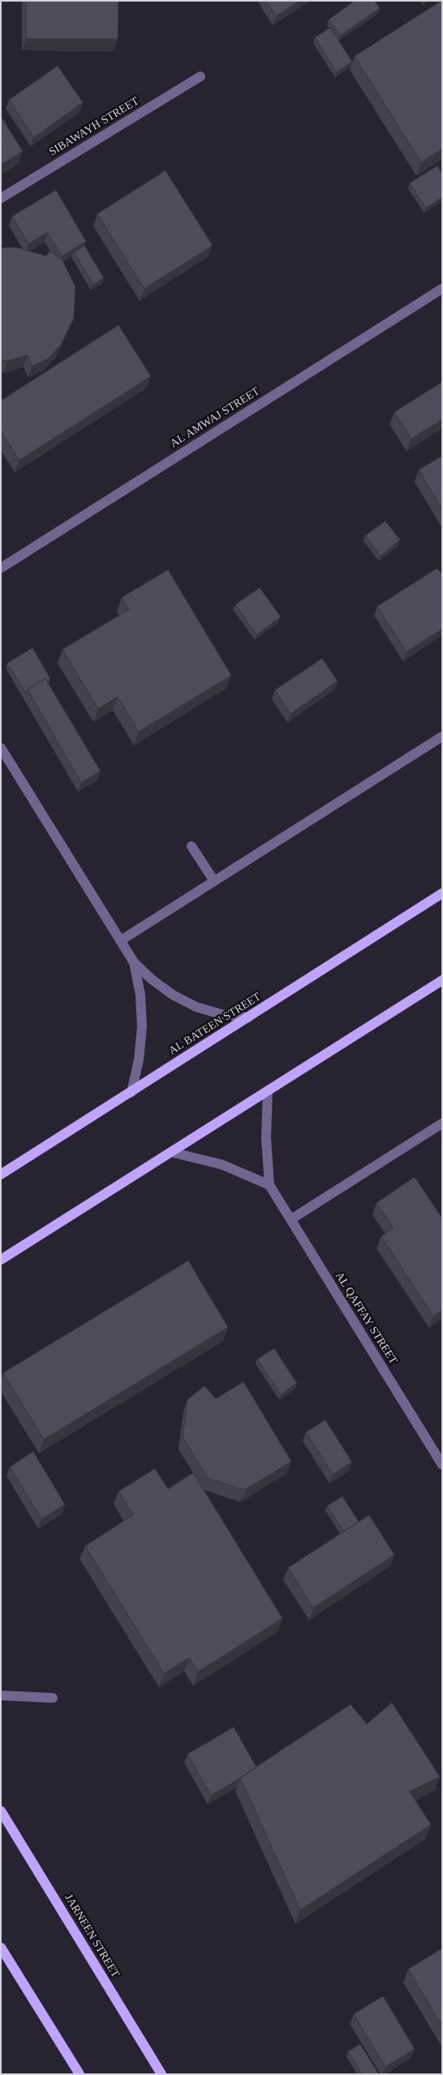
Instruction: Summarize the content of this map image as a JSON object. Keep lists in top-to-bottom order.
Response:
{
  "streets": {
    "main road": ["AL BATEEN STREET", "JARNEEN STREET"],
    "street": ["SIBAWAYH STREET", "AL AMWAJ STREET", "AL QAFFAY STREET"]
  }
}
